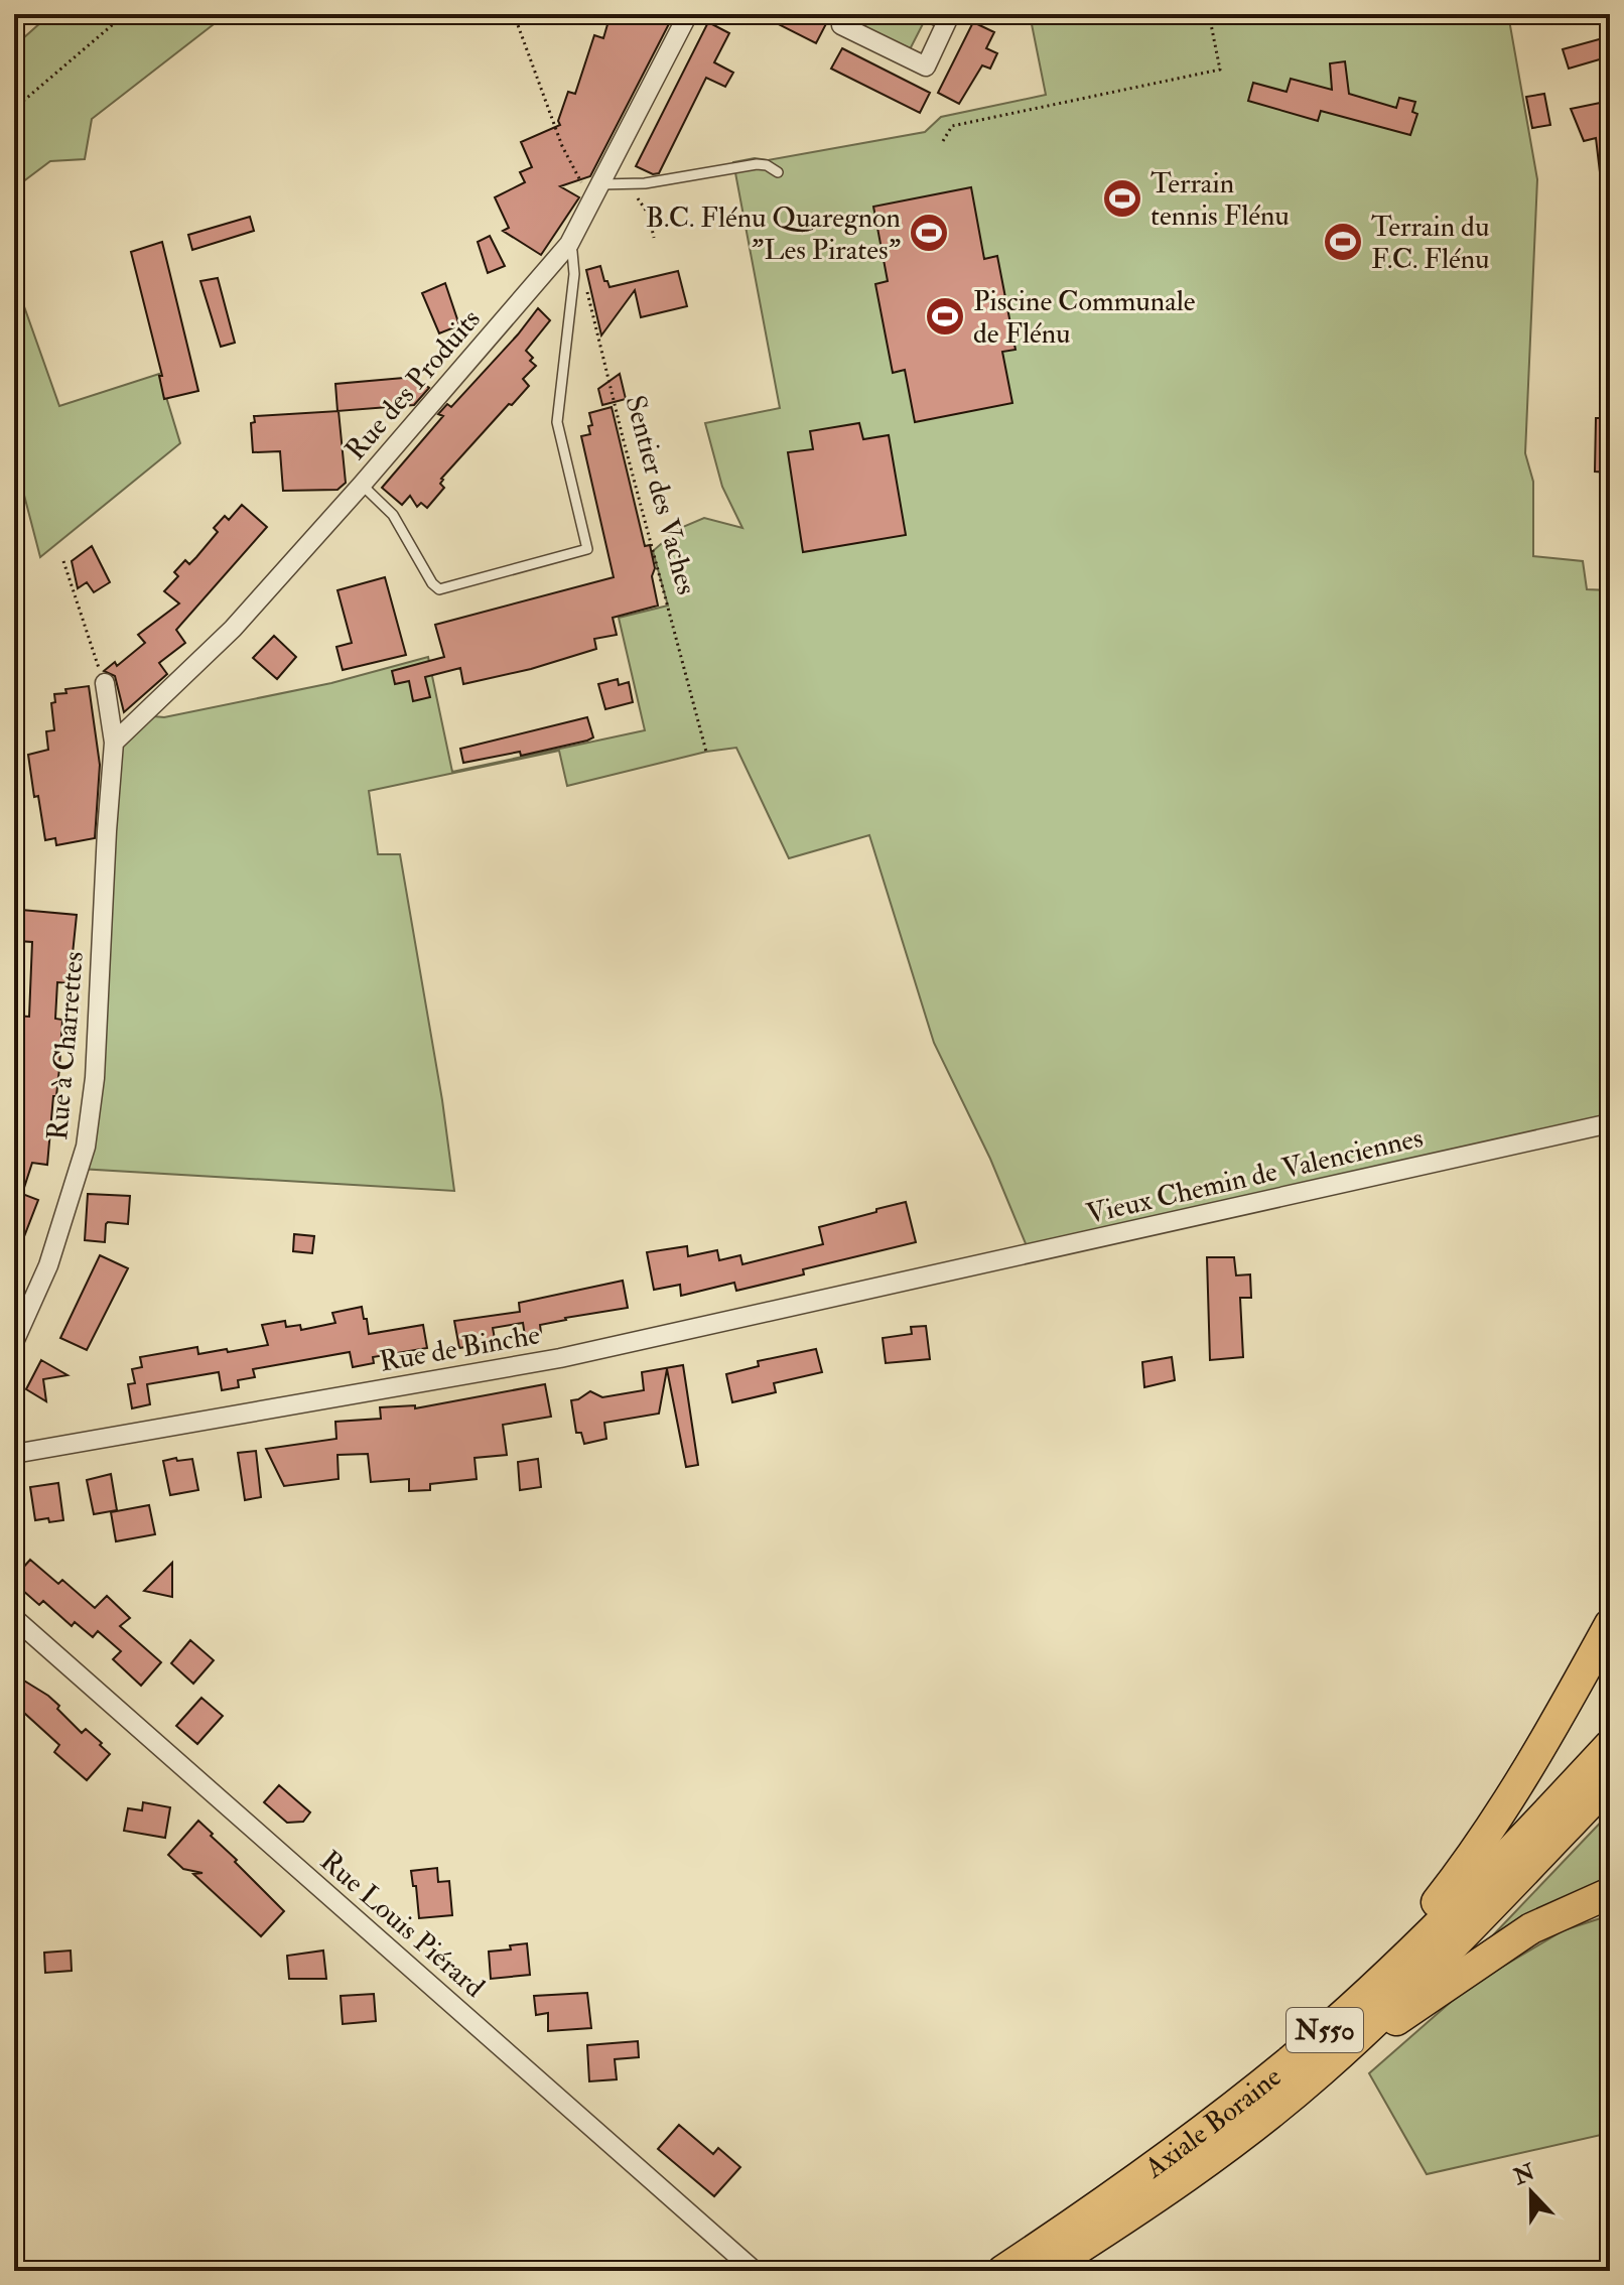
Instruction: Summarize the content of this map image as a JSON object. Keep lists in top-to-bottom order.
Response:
{
  "streets": {
    "highway": ["N550", "Axiale Boraine"],
    "street": [
      "Rue des Produits",
      "Rue à Charrettes",
      "Vieux Chemin de Valenciennes",
      "Rue de Binche",
      "Rue Louis Piérard"
    ],
    "path": ["Sentier des Vaches"]
  },
  "crossings": [
    ["Rue des Produits", "Rue à Charrettes"],
    ["Vieux Chemin de Valenciennes", "Rue de Binche"]
  ],
  "places": {
    "sports": [
      "Terrain tennis Flénu",
      "B.C. Flénu Quaregnon \"Les Pirates\"",
      "Terrain du F.C. Flénu",
      "Piscine Communale de Flénu"
    ]
  },
  "north": "top"
}
